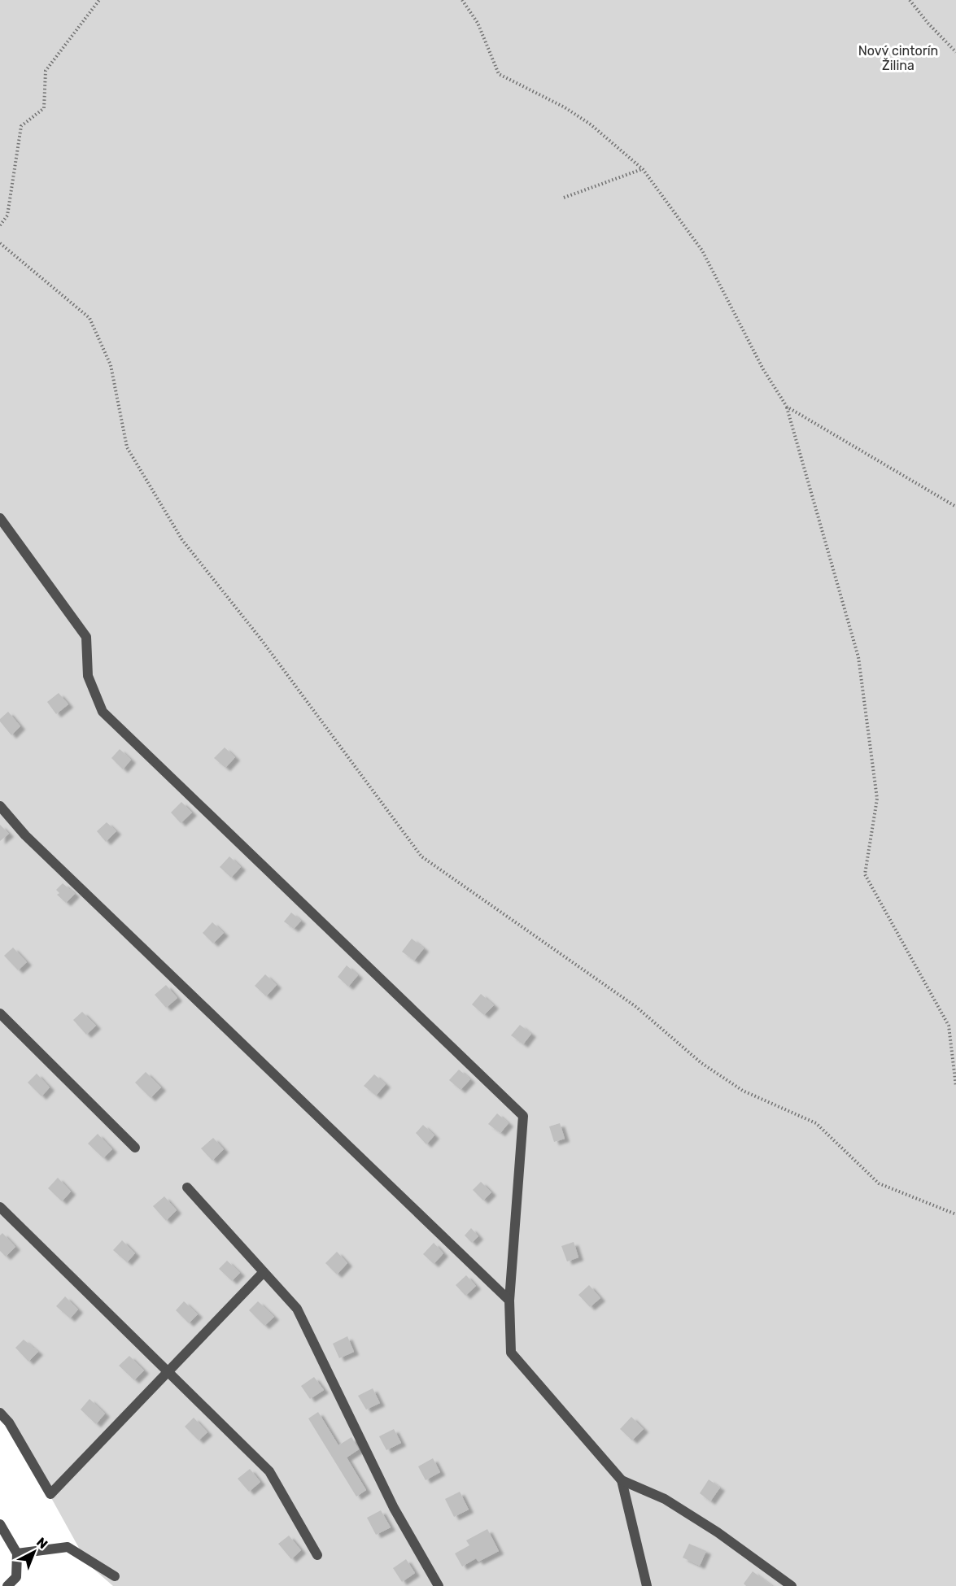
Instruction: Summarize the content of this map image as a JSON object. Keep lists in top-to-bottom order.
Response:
{
  "parks": ["Nový cintorín Žilina"],
  "north": "top right"
}
